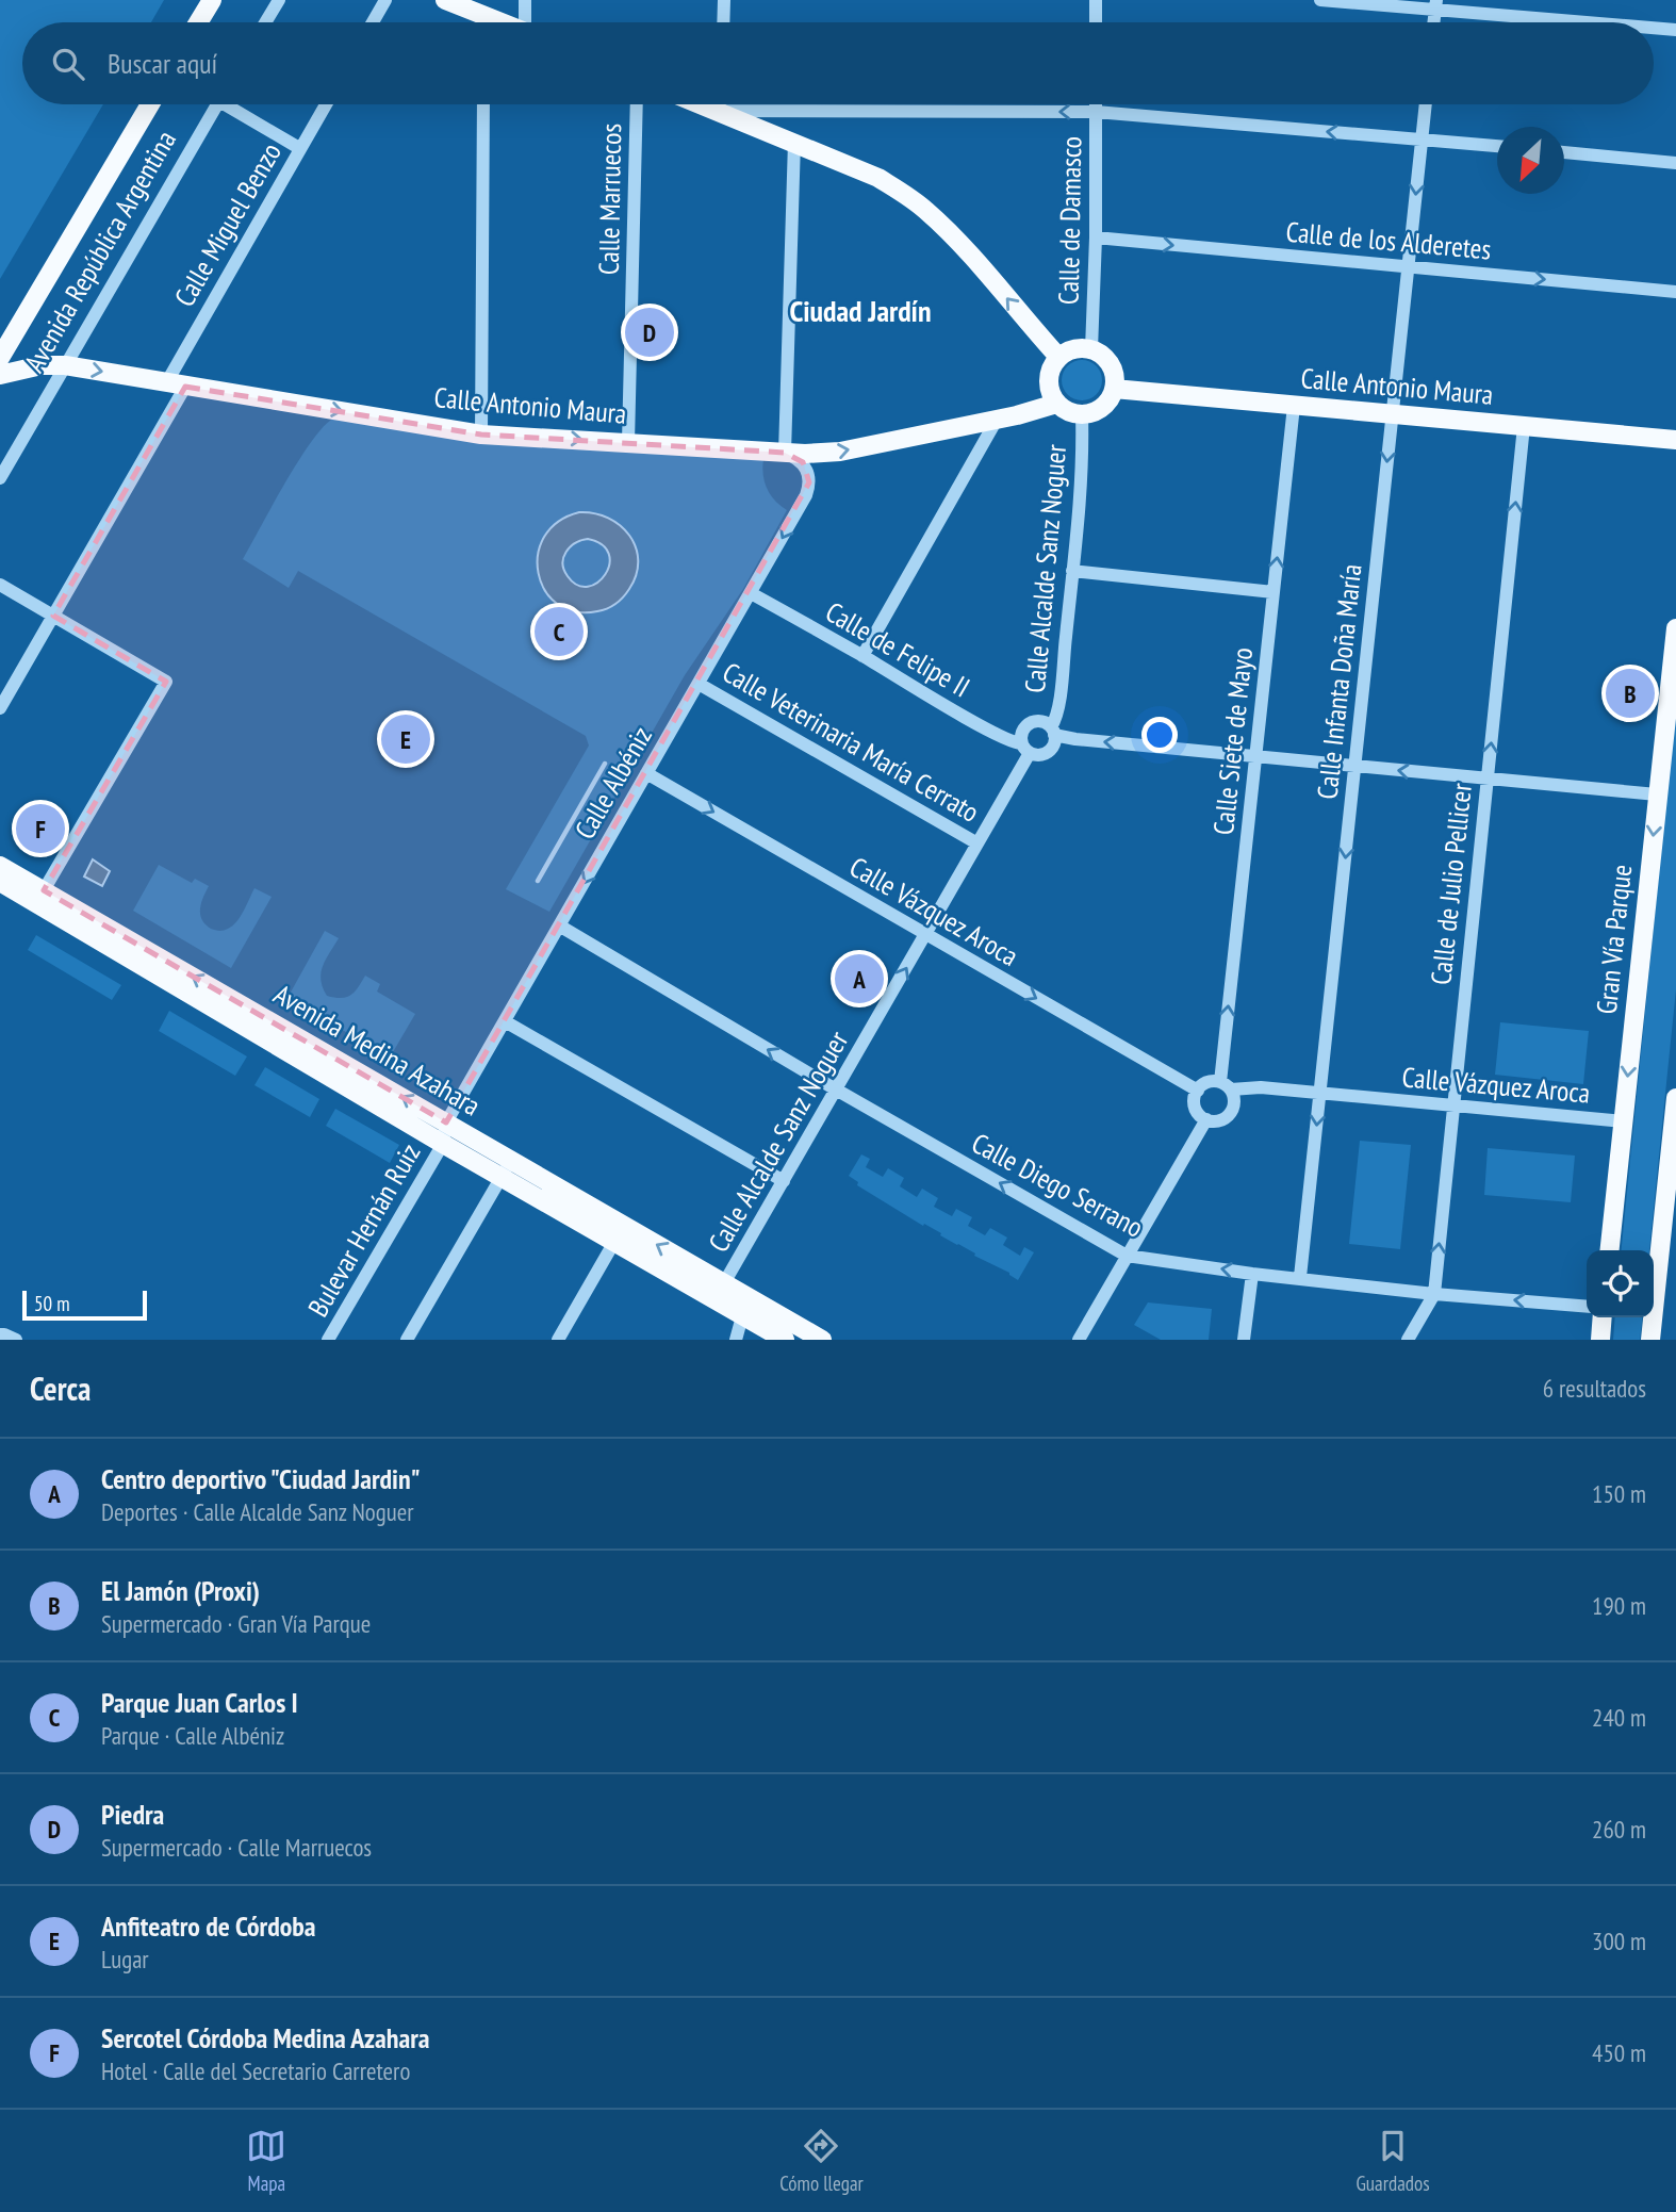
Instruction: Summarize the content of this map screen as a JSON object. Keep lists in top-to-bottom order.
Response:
{
  "streets": {
    "main road": [
      "Avenida República Argentina",
      "Calle Antonio Maura",
      "Gran Vía Parque",
      "Avenida Medina Azahara"
    ],
    "street": [
      "Calle Marruecos",
      "Calle de Damasco",
      "Calle Miguel Benzo",
      "Calle de los Alderetes",
      "Calle Alcalde Sanz Noguer",
      "Calle de Felipe II",
      "Calle Infanta Doña María",
      "Calle Siete de Mayo",
      "Calle Veterinaria María Cerrato",
      "Calle Albéniz",
      "Calle de Julio Pellicer",
      "Calle Vázquez Aroca",
      "Calle Diego Serrano",
      "Bulevar Hernán Ruiz"
    ]
  },
  "crossings": [
    ["Calle Marruecos", "Calle Antonio Maura"],
    ["Calle de Damasco", "Calle de los Alderetes"],
    ["Calle de Damasco", "Calle Antonio Maura"],
    ["Calle de Damasco", "Calle Alcalde Sanz Noguer"],
    ["Calle Miguel Benzo", "Calle Antonio Maura"],
    ["Calle de los Alderetes", "Calle Infanta Doña María"],
    ["Avenida República Argentina", "Calle Antonio Maura"],
    ["Calle Antonio Maura", "Calle Alcalde Sanz Noguer"],
    ["Calle Antonio Maura", "Calle Infanta Doña María"],
    ["Calle Antonio Maura", "Calle Siete de Mayo"],
    ["Calle Antonio Maura", "Calle Albéniz"],
    ["Calle Antonio Maura", "Calle de Julio Pellicer"],
    ["Calle Alcalde Sanz Noguer", "Calle de Felipe II"],
    ["Calle Alcalde Sanz Noguer", "Calle Veterinaria María Cerrato"],
    ["Calle Alcalde Sanz Noguer", "Calle Vázquez Aroca"],
    ["Calle Alcalde Sanz Noguer", "Avenida Medina Azahara"],
    ["Calle Alcalde Sanz Noguer", "Calle Diego Serrano"],
    ["Calle de Felipe II", "Calle Albéniz"],
    ["Calle Infanta Doña María", "Calle Vázquez Aroca"],
    ["Calle Infanta Doña María", "Calle Diego Serrano"],
    ["Calle Siete de Mayo", "Calle Vázquez Aroca"],
    ["Calle Veterinaria María Cerrato", "Calle Albéniz"],
    ["Calle Albéniz", "Calle Vázquez Aroca"],
    ["Calle Albéniz", "Avenida Medina Azahara"],
    ["Calle Albéniz", "Calle Diego Serrano"],
    ["Calle Albéniz", "Bulevar Hernán Ruiz"],
    ["Calle de Julio Pellicer", "Calle Vázquez Aroca"],
    ["Calle de Julio Pellicer", "Calle Diego Serrano"],
    ["Calle Vázquez Aroca", "Gran Vía Parque"],
    ["Avenida Medina Azahara", "Bulevar Hernán Ruiz"]
  ],
  "one_way": [
    "Calle de los Alderetes",
    "Calle Antonio Maura",
    "Calle Infanta Doña María",
    "Calle Siete de Mayo",
    "Calle Albéniz",
    "Calle de Julio Pellicer",
    "Calle Vázquez Aroca",
    "Gran Vía Parque"
  ],
  "districts": ["Ciudad Jardín"],
  "scale_bar": "50 m",
  "north": "bottom left",
  "page": {
    "search": "Buscar aquí",
    "pins": [
      "D",
      "C",
      "B",
      "E",
      "F",
      "A"
    ],
    "scale": "50 m",
    "heading": ["Cerca", "6 resultados"],
    "list": [
      {
        "mark": "A",
        "name": "Centro deportivo \"Ciudad Jardin\"",
        "note": "Deportes · Calle Alcalde Sanz Noguer",
        "value": "150 m"
      },
      {
        "mark": "B",
        "name": "El Jamón (Proxi)",
        "note": "Supermercado · Gran Vía Parque",
        "value": "190 m"
      },
      {
        "mark": "C",
        "name": "Parque Juan Carlos I",
        "note": "Parque · Calle Albéniz",
        "value": "240 m"
      },
      {
        "mark": "D",
        "name": "Piedra",
        "note": "Supermercado · Calle Marruecos",
        "value": "260 m"
      },
      {
        "mark": "E",
        "name": "Anfiteatro de Córdoba",
        "note": "Lugar",
        "value": "300 m"
      },
      {
        "mark": "F",
        "name": "Sercotel Córdoba Medina Azahara",
        "note": "Hotel · Calle del Secretario Carretero",
        "value": "450 m"
      }
    ],
    "nav": ["Mapa", "Cómo llegar", "Guardados"]
  }
}
